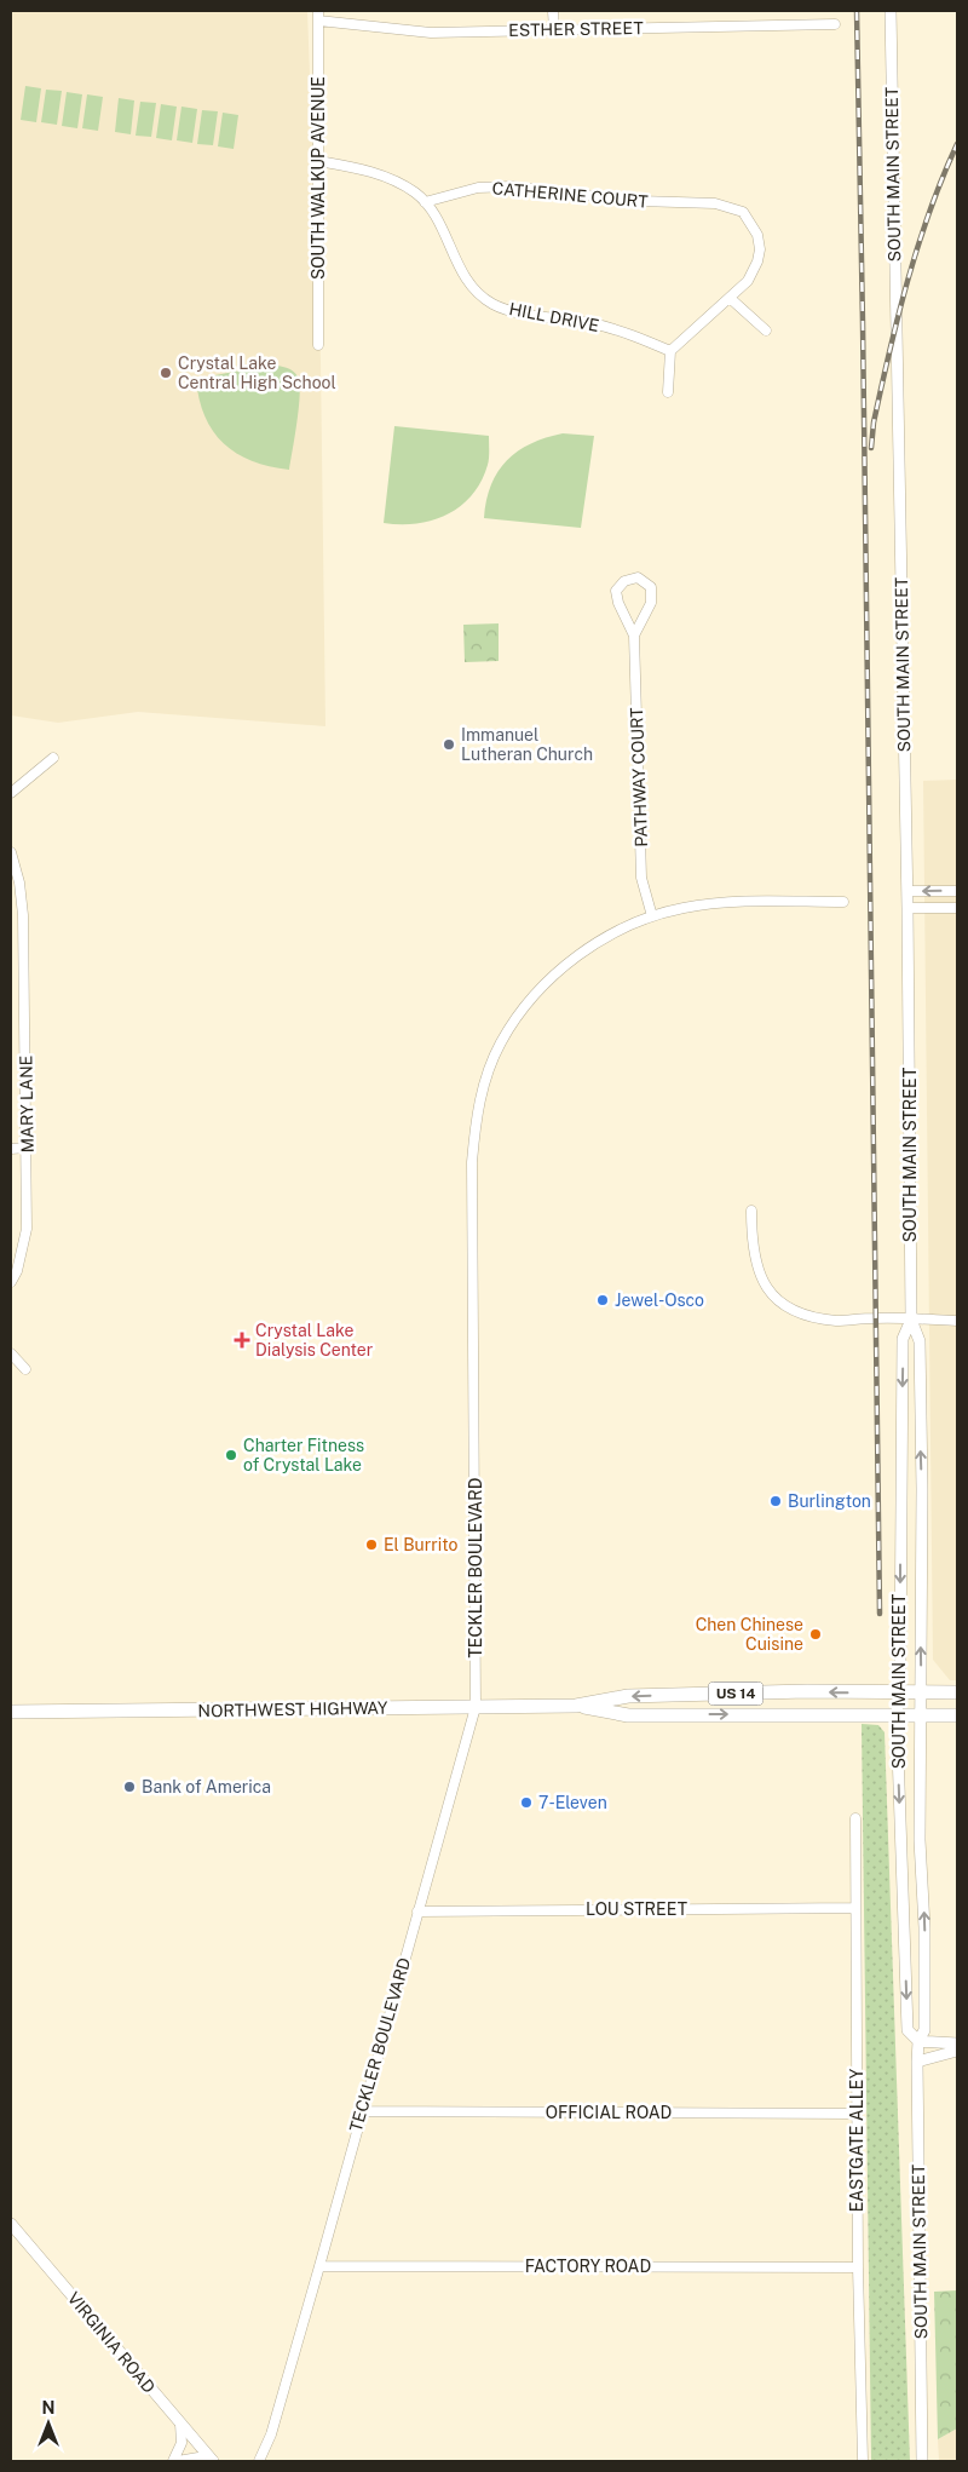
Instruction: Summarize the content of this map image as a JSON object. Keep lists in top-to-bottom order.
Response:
{
  "streets": {
    "main road": ["US 14", "NORTHWEST HIGHWAY"],
    "street": [
      "ESTHER STREET",
      "SOUTH MAIN STREET",
      "SOUTH WALKUP AVENUE",
      "CATHERINE COURT",
      "HILL DRIVE",
      "PATHWAY COURT",
      "MARY LANE",
      "TECKLER BOULEVARD",
      "LOU STREET",
      "OFFICIAL ROAD",
      "EASTGATE ALLEY",
      "FACTORY ROAD",
      "VIRGINIA ROAD"
    ]
  },
  "crossings": [
    ["ESTHER STREET", "SOUTH WALKUP AVENUE"],
    ["SOUTH MAIN STREET", "NORTHWEST HIGHWAY"],
    ["SOUTH WALKUP AVENUE", "HILL DRIVE"],
    ["CATHERINE COURT", "HILL DRIVE"],
    ["PATHWAY COURT", "TECKLER BOULEVARD"],
    ["TECKLER BOULEVARD", "NORTHWEST HIGHWAY"],
    ["TECKLER BOULEVARD", "LOU STREET"],
    ["TECKLER BOULEVARD", "OFFICIAL ROAD"],
    ["TECKLER BOULEVARD", "FACTORY ROAD"],
    ["LOU STREET", "EASTGATE ALLEY"],
    ["OFFICIAL ROAD", "EASTGATE ALLEY"],
    ["EASTGATE ALLEY", "FACTORY ROAD"]
  ],
  "places": {
    "other": [
      "Crystal Lake Central High School",
      "Immanuel Lutheran Church",
      "Jewel-Osco",
      "Charter Fitness of Crystal Lake",
      "Burlington",
      "El Burrito",
      "Chen Chinese Cuisine",
      "Bank of America",
      "7-Eleven"
    ],
    "health": ["Crystal Lake Dialysis Center"]
  },
  "north": "top"
}
